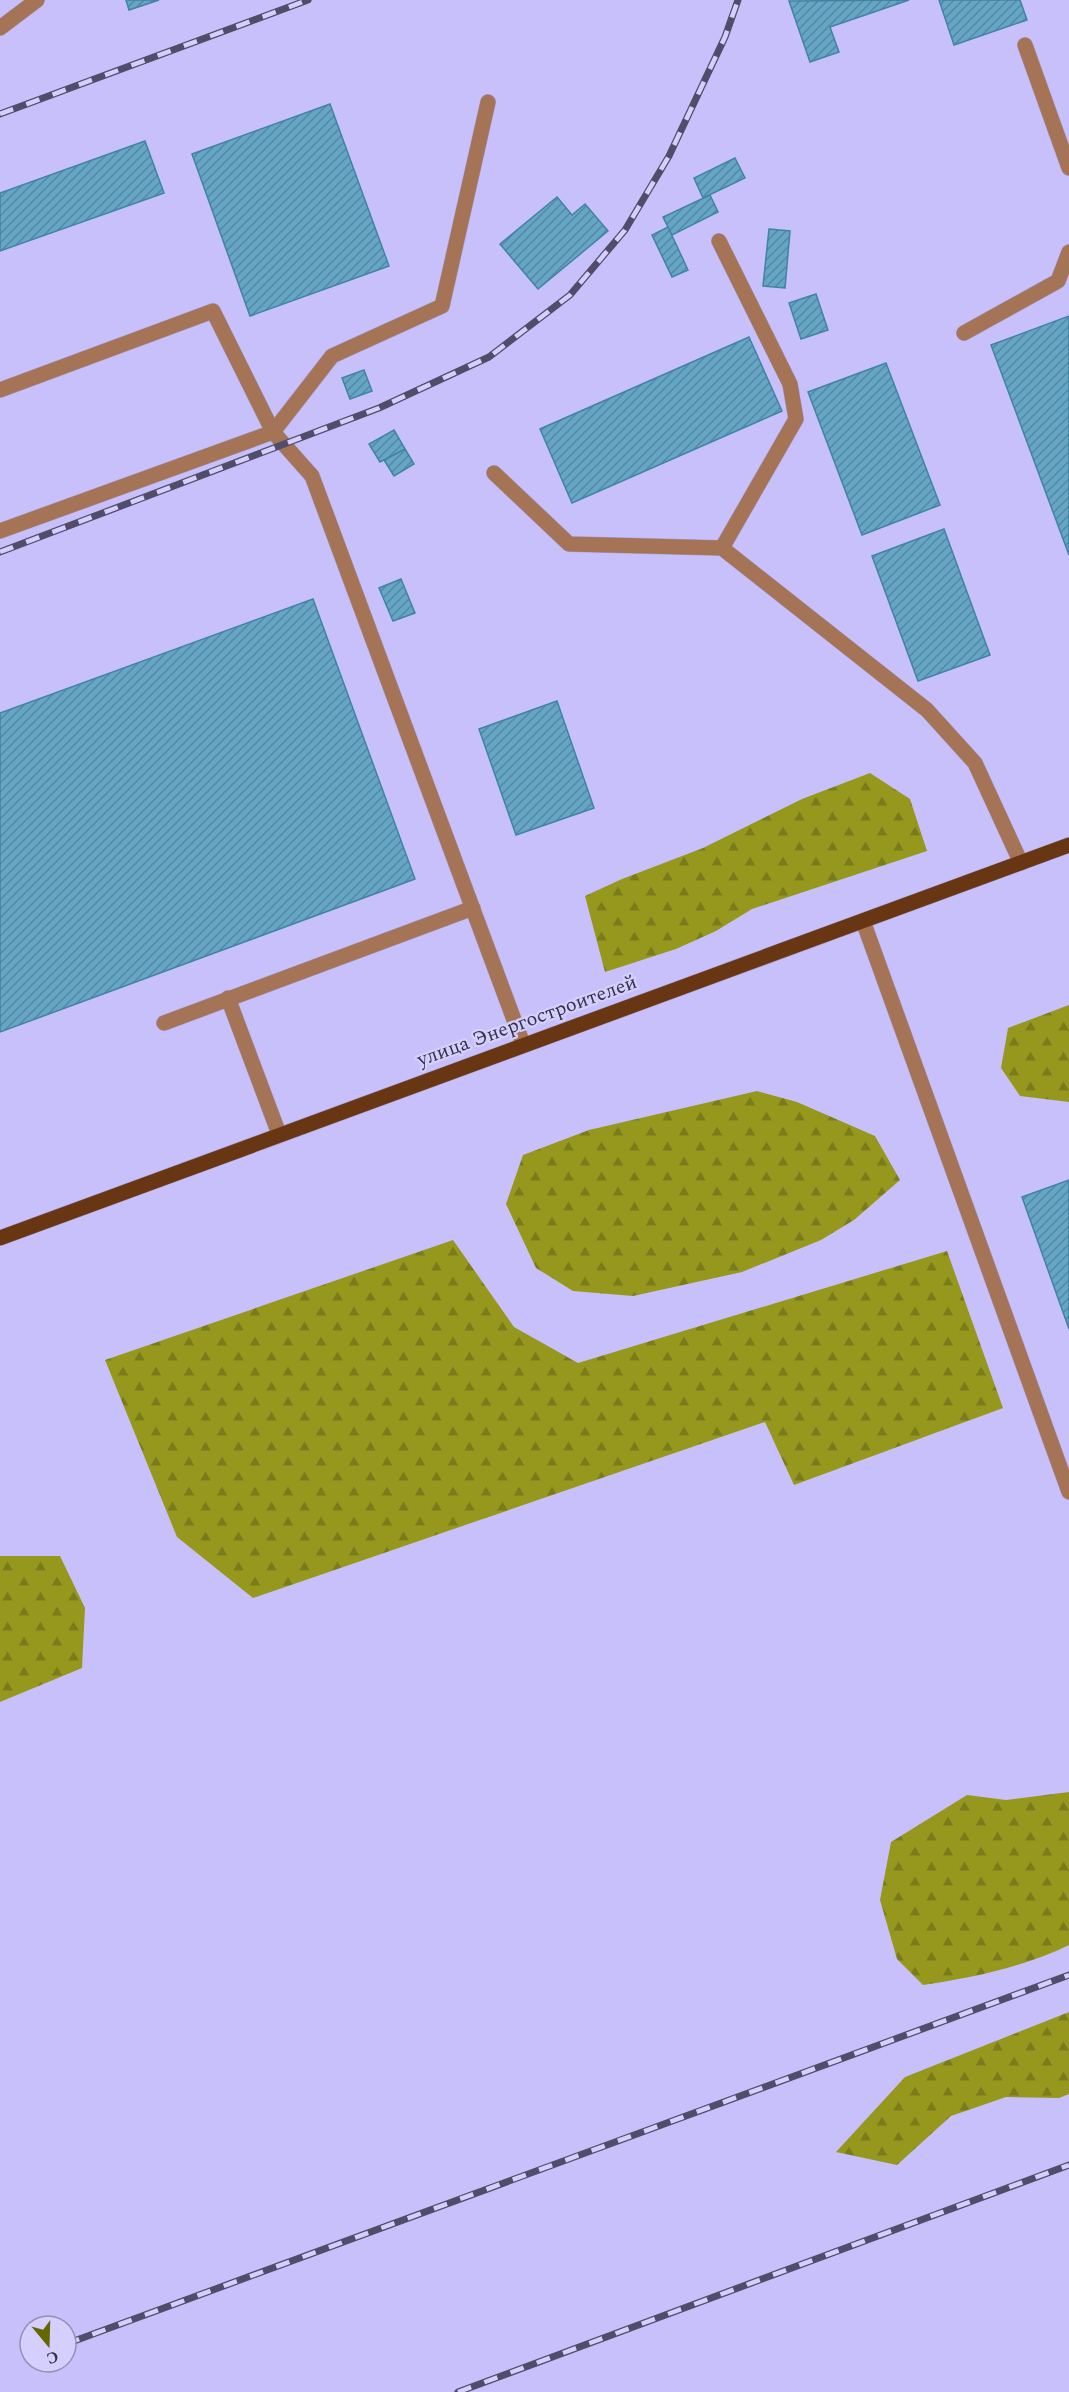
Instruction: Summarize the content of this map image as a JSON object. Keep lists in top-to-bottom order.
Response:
{
  "streets": {
    "main road": ["улица Энергостроителей"]
  },
  "north": "bottom"
}
